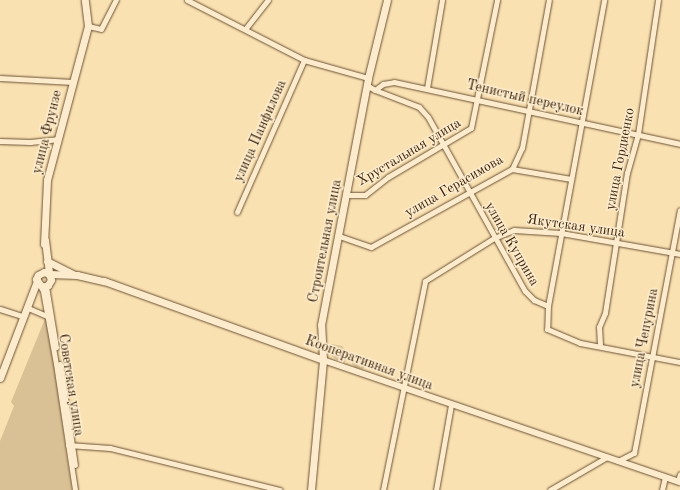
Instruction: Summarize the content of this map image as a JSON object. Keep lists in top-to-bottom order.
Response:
{
  "streets": {
    "main road": ["улица Фрунзе", "Строительная улица", "Кооперативная улица"],
    "street": [
      "Тенистый переулок",
      "улица Панфилова",
      "Хрустальная улица",
      "улица Гордиенко",
      "улица Герасимова",
      "Якутская улица",
      "улица Куприна",
      "улица Чепурина",
      "Советская улица"
    ]
  },
  "crossings": [
    ["Тенистый переулок", "Хрустальная улица"],
    ["Тенистый переулок", "улица Гордиенко"],
    ["Тенистый переулок", "улица Герасимова"],
    ["Тенистый переулок", "улица Куприна"],
    ["улица Фрунзе", "Кооперативная улица"],
    ["Хрустальная улица", "Строительная улица"],
    ["Хрустальная улица", "улица Куприна"],
    ["улица Гордиенко", "Якутская улица"],
    ["улица Герасимова", "Строительная улица"],
    ["улица Герасимова", "улица Куприна"],
    ["Якутская улица", "улица Куприна"],
    ["Якутская улица", "улица Чепурина"],
    ["Якутская улица", "Кооперативная улица"],
    ["Строительная улица", "Кооперативная улица"],
    ["улица Чепурина", "Кооперативная улица"]
  ]
}
